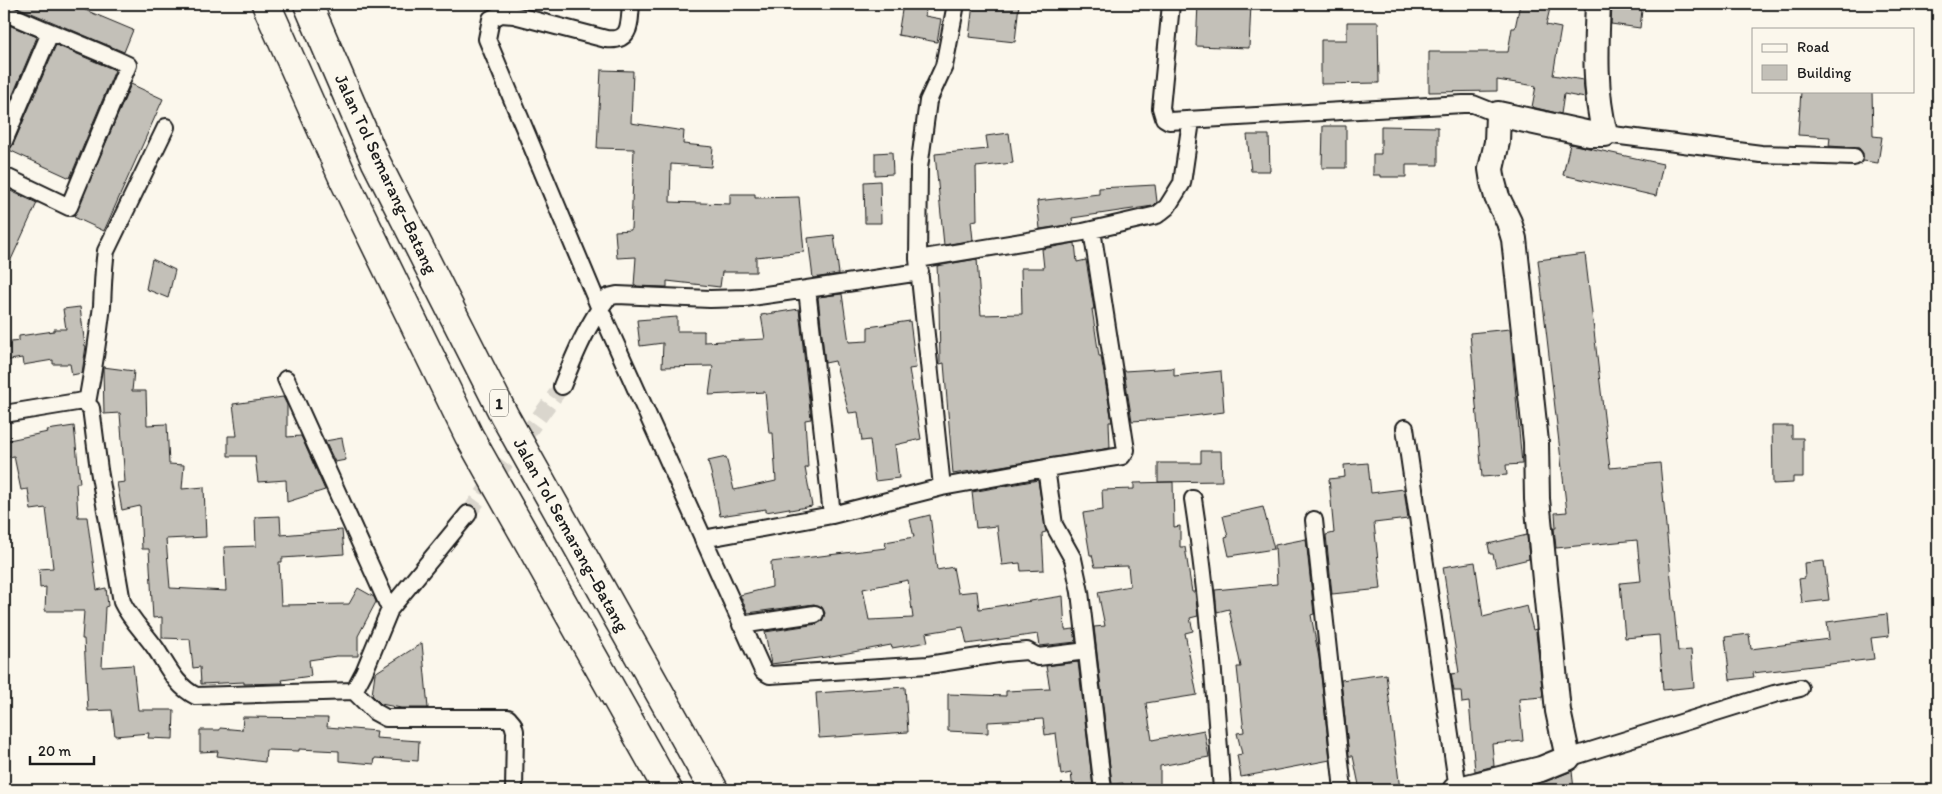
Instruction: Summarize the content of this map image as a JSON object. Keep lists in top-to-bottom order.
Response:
{
  "streets": {
    "highway": ["Jalan Tol Semarang–Batang", "1"]
  },
  "legend": ["Road", "Building"],
  "scale_bar": "20 m"
}
